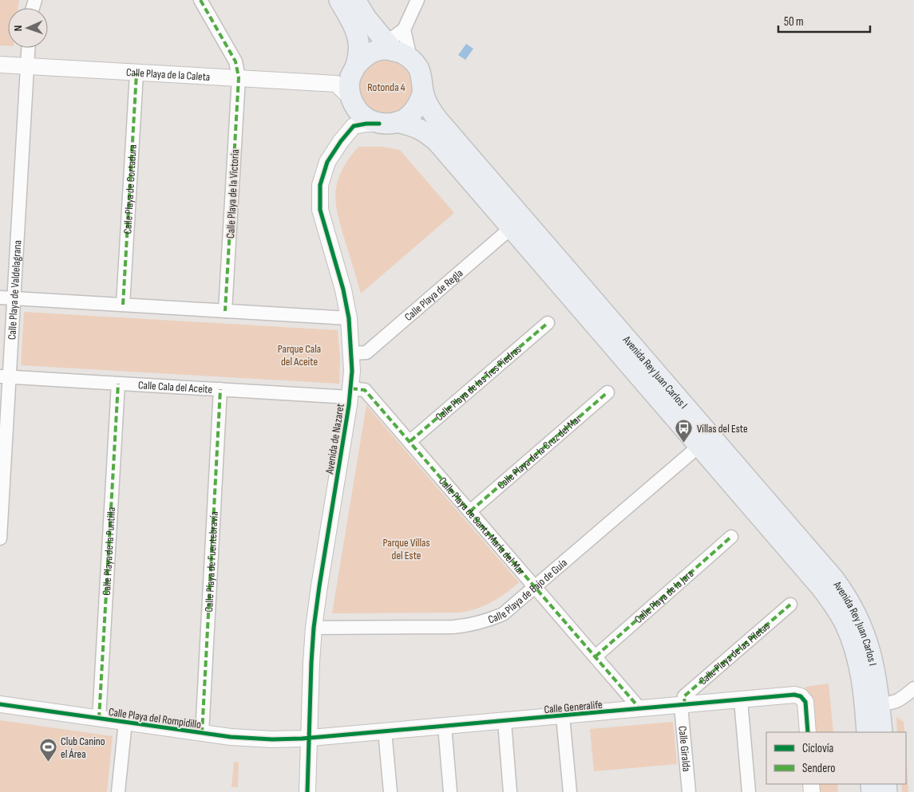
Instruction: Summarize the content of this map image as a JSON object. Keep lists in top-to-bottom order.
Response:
{
  "streets": {
    "main road": ["Avenida Rey Juan Carlos I"],
    "street": [
      "Calle Playa de la Caleta",
      "Calle Playa de Cortadura",
      "Calle Playa de la Victoria",
      "Calle Playa de Valdelagrana",
      "Calle Playa de Regla",
      "Calle Playa de las Tres Piedras",
      "Calle Cala del Aceite",
      "Avenida de Nazaret",
      "Calle Playa de la Cruz del Mar",
      "Calle Playa de Santa María del Mar",
      "Calle Playa de la Puntilla",
      "Calle Playa de Fuentebravía",
      "Calle Playa de Bajo de Guía",
      "Calle Playa de la Jara",
      "Calle Playa de las Piletas",
      "Calle Generalife",
      "Calle Playa del Rompidillo",
      "Calle Giralda"
    ]
  },
  "crossings": [
    ["Calle Playa de la Caleta", "Calle Playa de Cortadura"],
    ["Calle Playa de la Caleta", "Calle Playa de la Victoria"],
    ["Calle Playa de la Caleta", "Calle Playa de Valdelagrana"],
    ["Calle Playa de Valdelagrana", "Calle Cala del Aceite"],
    ["Calle Playa de Regla", "Avenida Rey Juan Carlos I"],
    ["Calle Playa de Regla", "Avenida de Nazaret"],
    ["Avenida Rey Juan Carlos I", "Calle Playa de Bajo de Guía"],
    ["Calle Playa de las Tres Piedras", "Calle Playa de Santa María del Mar"],
    ["Calle Cala del Aceite", "Avenida de Nazaret"],
    ["Calle Cala del Aceite", "Calle Playa de Santa María del Mar"],
    ["Calle Cala del Aceite", "Calle Playa de la Puntilla"],
    ["Calle Cala del Aceite", "Calle Playa de Fuentebravía"],
    ["Avenida de Nazaret", "Calle Playa de Santa María del Mar"],
    ["Avenida de Nazaret", "Calle Playa de Bajo de Guía"],
    ["Avenida de Nazaret", "Calle Generalife"],
    ["Avenida de Nazaret", "Calle Playa del Rompidillo"],
    ["Calle Playa de la Cruz del Mar", "Calle Playa de Santa María del Mar"],
    ["Calle Playa de Santa María del Mar", "Calle Playa de Bajo de Guía"],
    ["Calle Playa de Santa María del Mar", "Calle Playa de la Jara"],
    ["Calle Playa de Santa María del Mar", "Calle Generalife"],
    ["Calle Playa de la Puntilla", "Calle Playa del Rompidillo"],
    ["Calle Playa de Fuentebravía", "Calle Playa del Rompidillo"],
    ["Calle Playa de las Piletas", "Calle Generalife"],
    ["Calle Playa de las Piletas", "Calle Giralda"],
    ["Calle Generalife", "Calle Playa del Rompidillo"],
    ["Calle Generalife", "Calle Giralda"]
  ],
  "parks": ["Rotonda 4", "Parque Cala del Aceite", "Parque Villas del Este"],
  "places": {
    "bus stop": ["Villas del Este"],
    "sports": ["Club Canino el Área"]
  },
  "legend": ["Ciclovía", "Sendero"],
  "scale_bar": "50 m",
  "north": "left"
}
